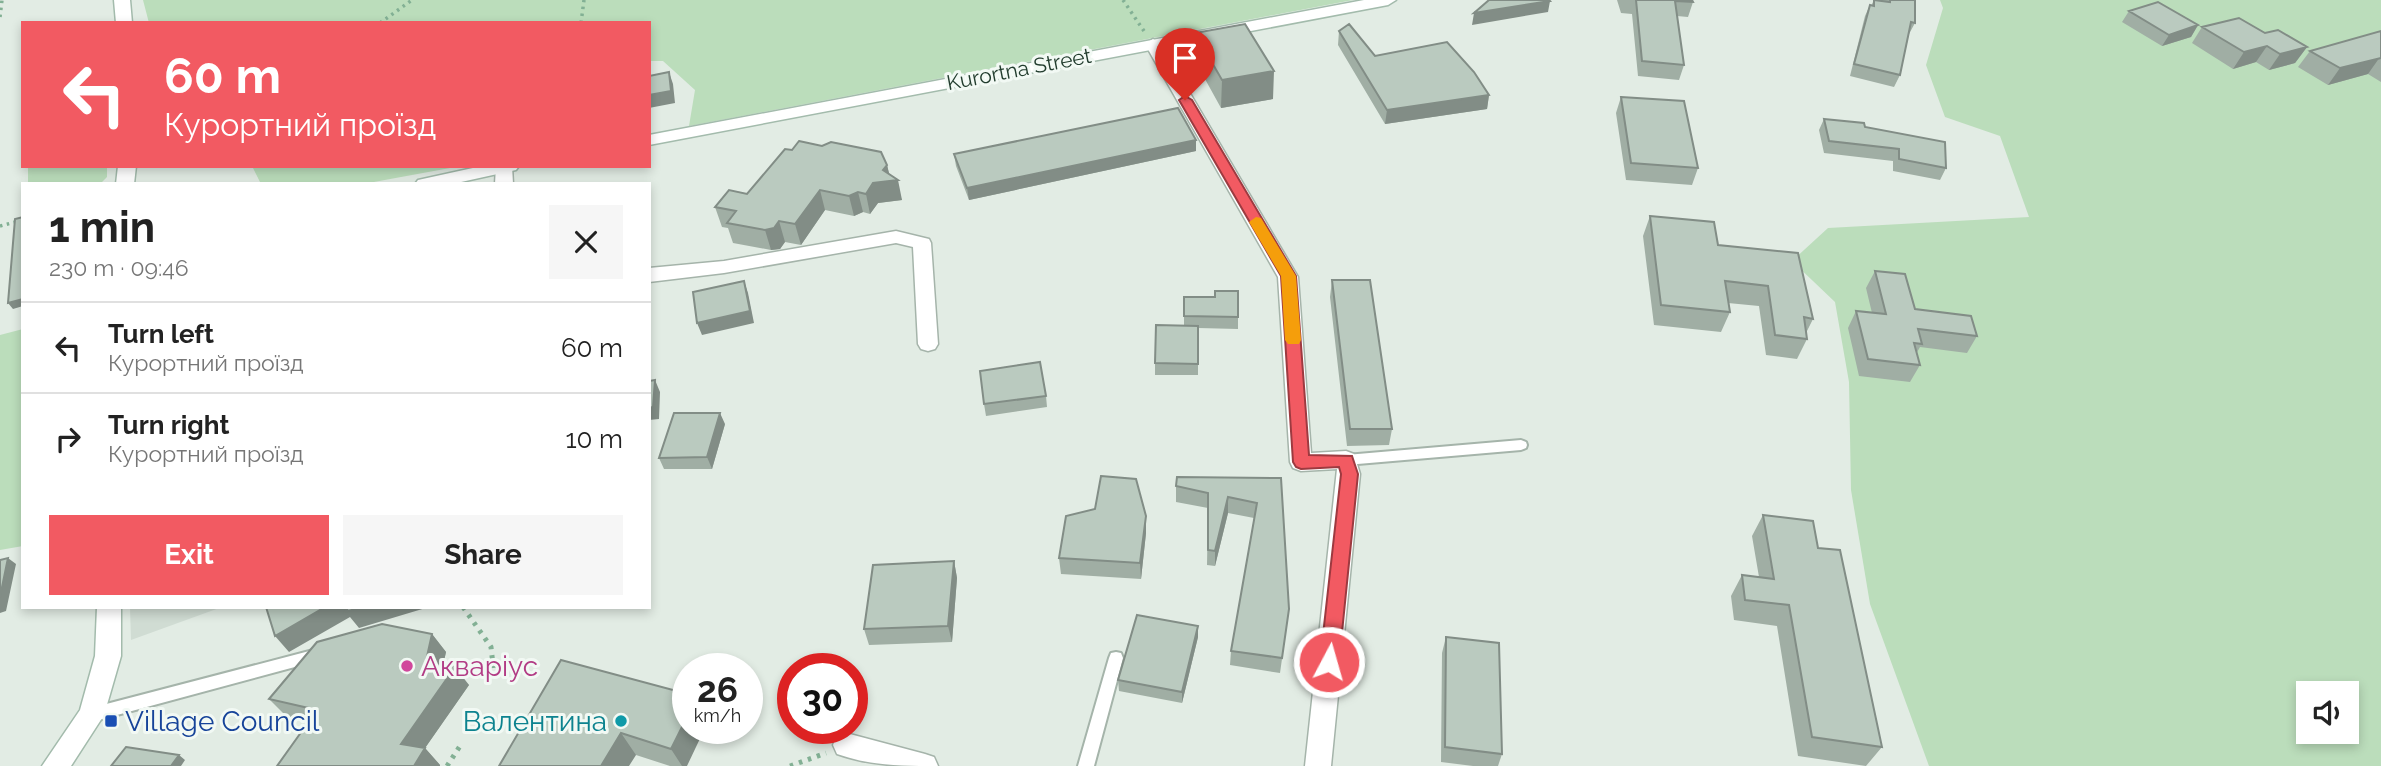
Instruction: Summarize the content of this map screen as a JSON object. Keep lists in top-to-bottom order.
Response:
{
  "streets": {
    "street": ["Kurortna Street"]
  },
  "places": {
    "other": ["Акваріус", "Валентина"],
    "transit": ["Village Council"]
  },
  "page": {
    "turn": ["60 m", "Курортний проїзд"],
    "heading": ["1 min", "230 m · 09:46"],
    "list": [
      {
        "name": "Turn left",
        "note": "Курортний проїзд",
        "value": "60 m"
      },
      {
        "name": "Turn right",
        "note": "Курортний проїзд",
        "value": "10 m"
      }
    ],
    "buttons": ["Exit", "Share"],
    "speed": "26 km/h",
    "limit": "30"
  }
}
